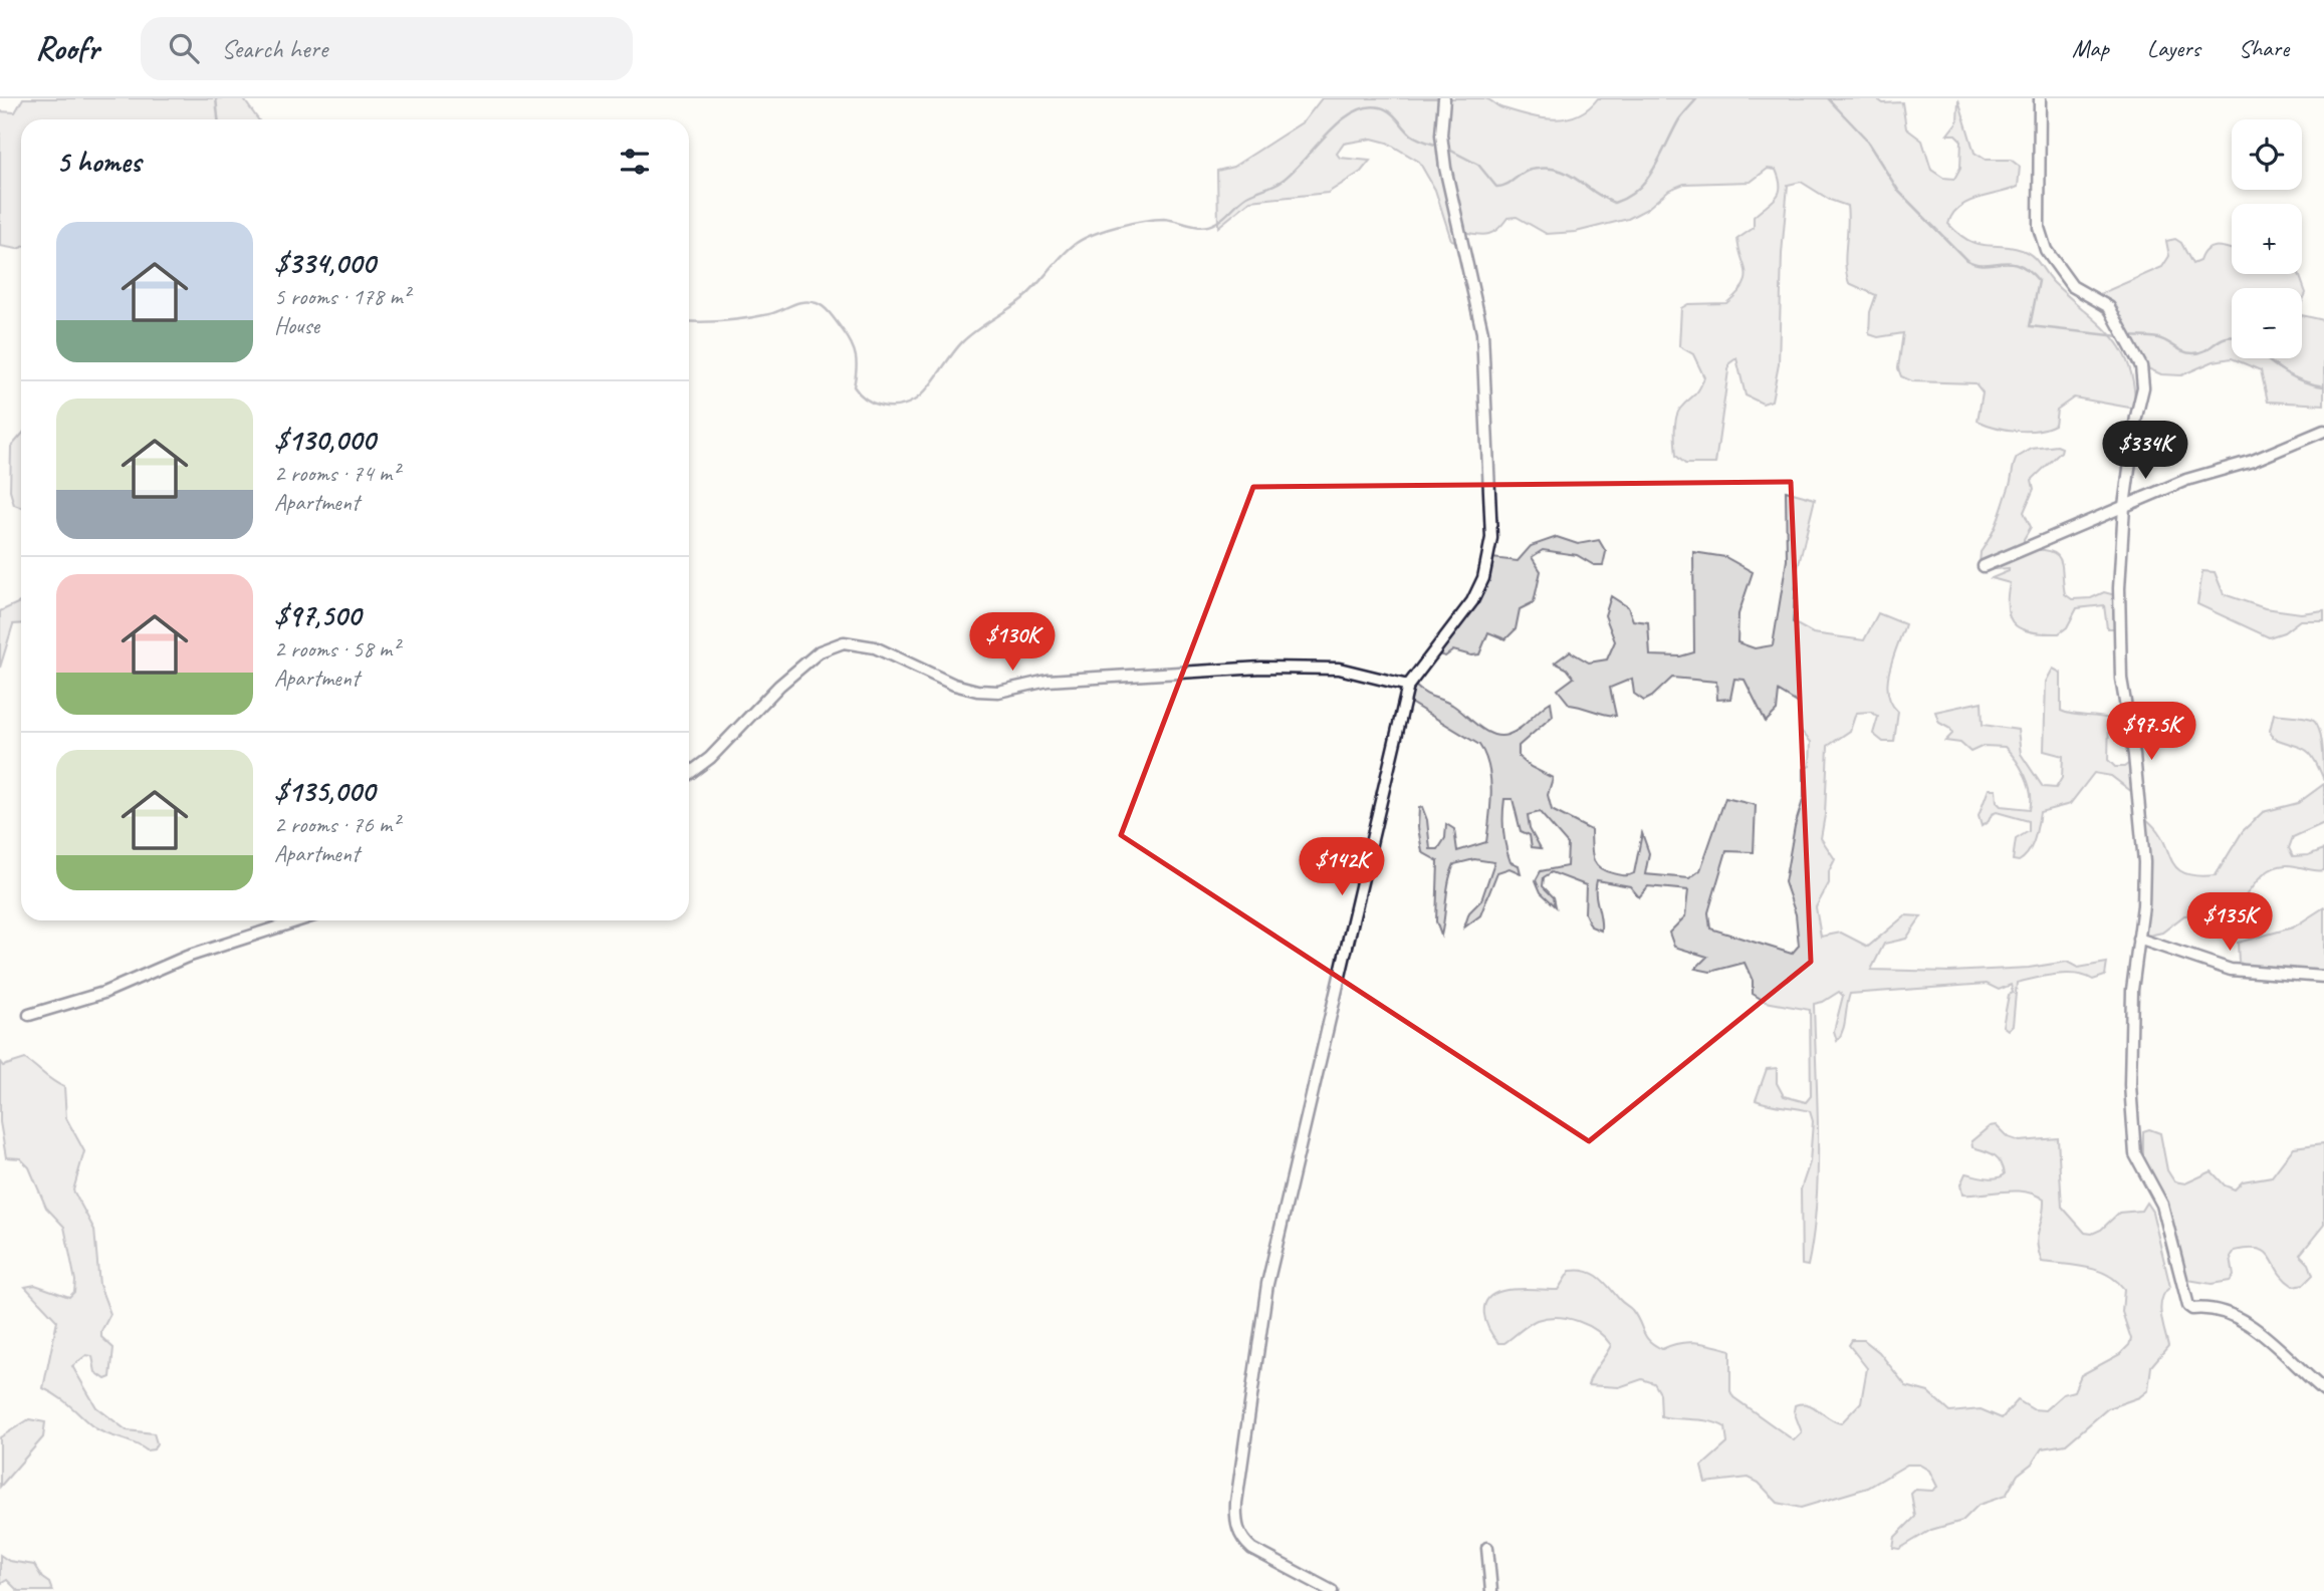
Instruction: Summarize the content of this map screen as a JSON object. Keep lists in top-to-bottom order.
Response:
{
  "page": {
    "header": "Roofr",
    "search": "Search here",
    "nav": ["Map", "Layers", "Share"],
    "map_buttons": ["+", "−"],
    "heading": "5 homes",
    "list": [
      {
        "name": "$334,000",
        "note": "5 rooms · 178 m² · House"
      },
      {
        "name": "$130,000",
        "note": "2 rooms · 74 m² · Apartment"
      },
      {
        "name": "$97,500",
        "note": "2 rooms · 58 m² · Apartment"
      },
      {
        "name": "$135,000",
        "note": "2 rooms · 76 m² · Apartment"
      }
    ],
    "price": [
      "$334K",
      "$130K",
      "$97.5K",
      "$142K",
      "$135K"
    ]
  }
}
